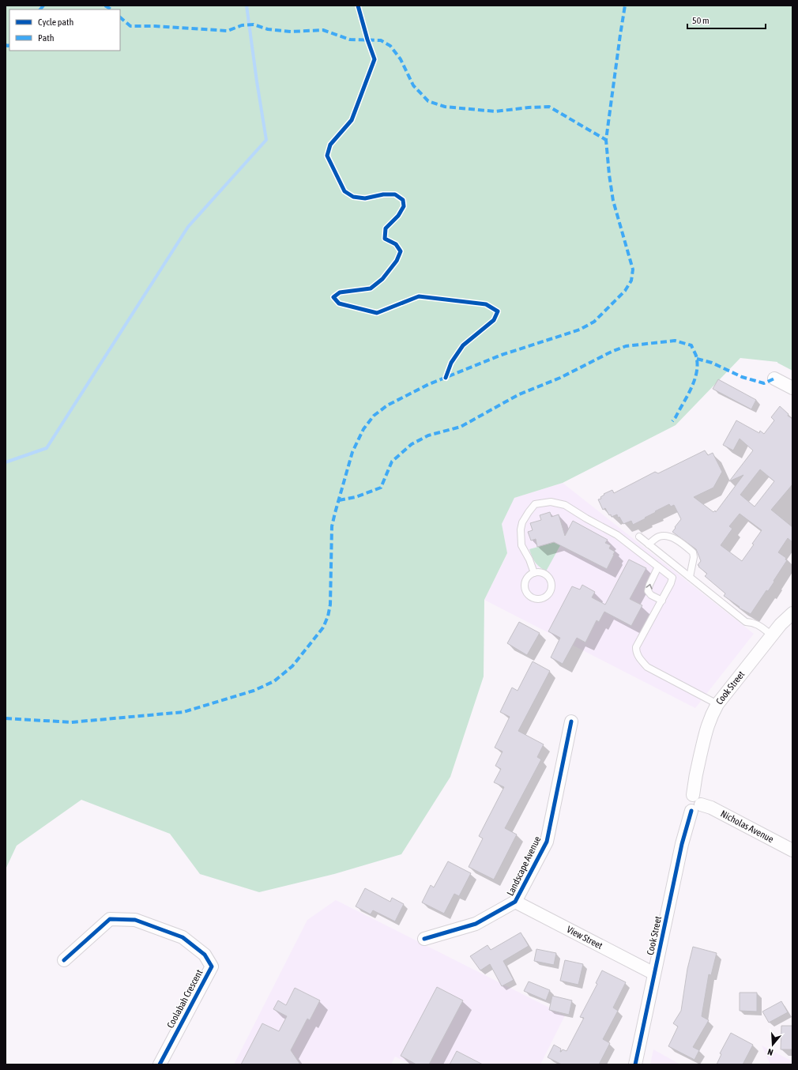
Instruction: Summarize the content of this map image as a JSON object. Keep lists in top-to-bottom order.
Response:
{
  "streets": {
    "street": [
      "Cook Street",
      "Nicholas Avenue",
      "Landscape Avenue",
      "View Street",
      "Coolabah Crescent"
    ]
  },
  "crossings": [
    ["Cook Street", "Nicholas Avenue"],
    ["Cook Street", "View Street"],
    ["Landscape Avenue", "View Street"]
  ],
  "legend": ["Cycle path", "Path"],
  "scale_bar": "50 m",
  "north": "bottom"
}
